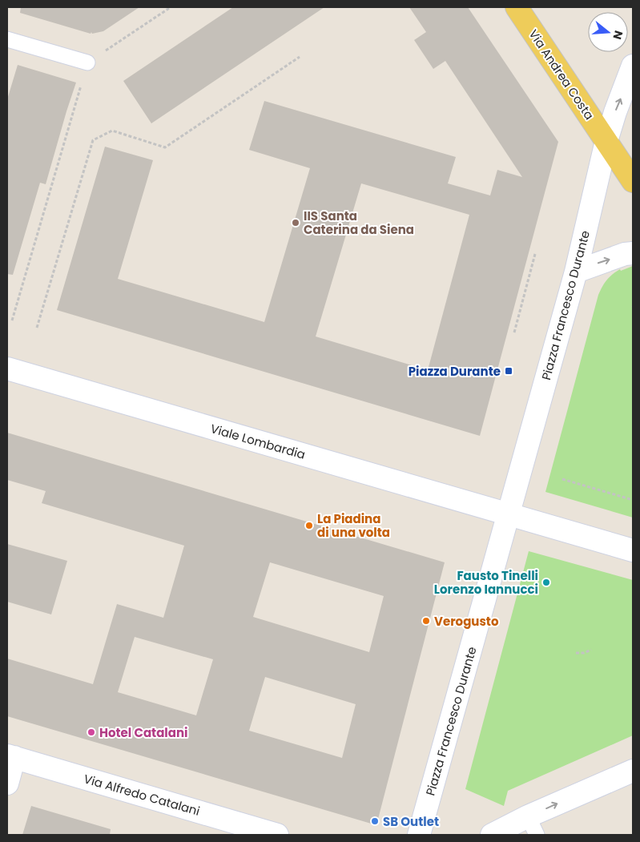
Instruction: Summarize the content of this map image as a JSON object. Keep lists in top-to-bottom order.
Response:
{
  "streets": {
    "main road": ["Via Andrea Costa"],
    "street": ["Piazza Francesco Durante", "Viale Lombardia", "Via Alfredo Catalani"]
  },
  "crossings": [
    ["Via Andrea Costa", "Piazza Francesco Durante"],
    ["Piazza Francesco Durante", "Viale Lombardia"]
  ],
  "places": {
    "other": [
      "IIS Santa Caterina da Siena",
      "La Piadina di una volta",
      "Fausto Tinelli Lorenzo Iannucci",
      "Verogusto",
      "Hotel Catalani",
      "SB Outlet"
    ],
    "transit": ["Piazza Durante"]
  },
  "north": "right"
}
